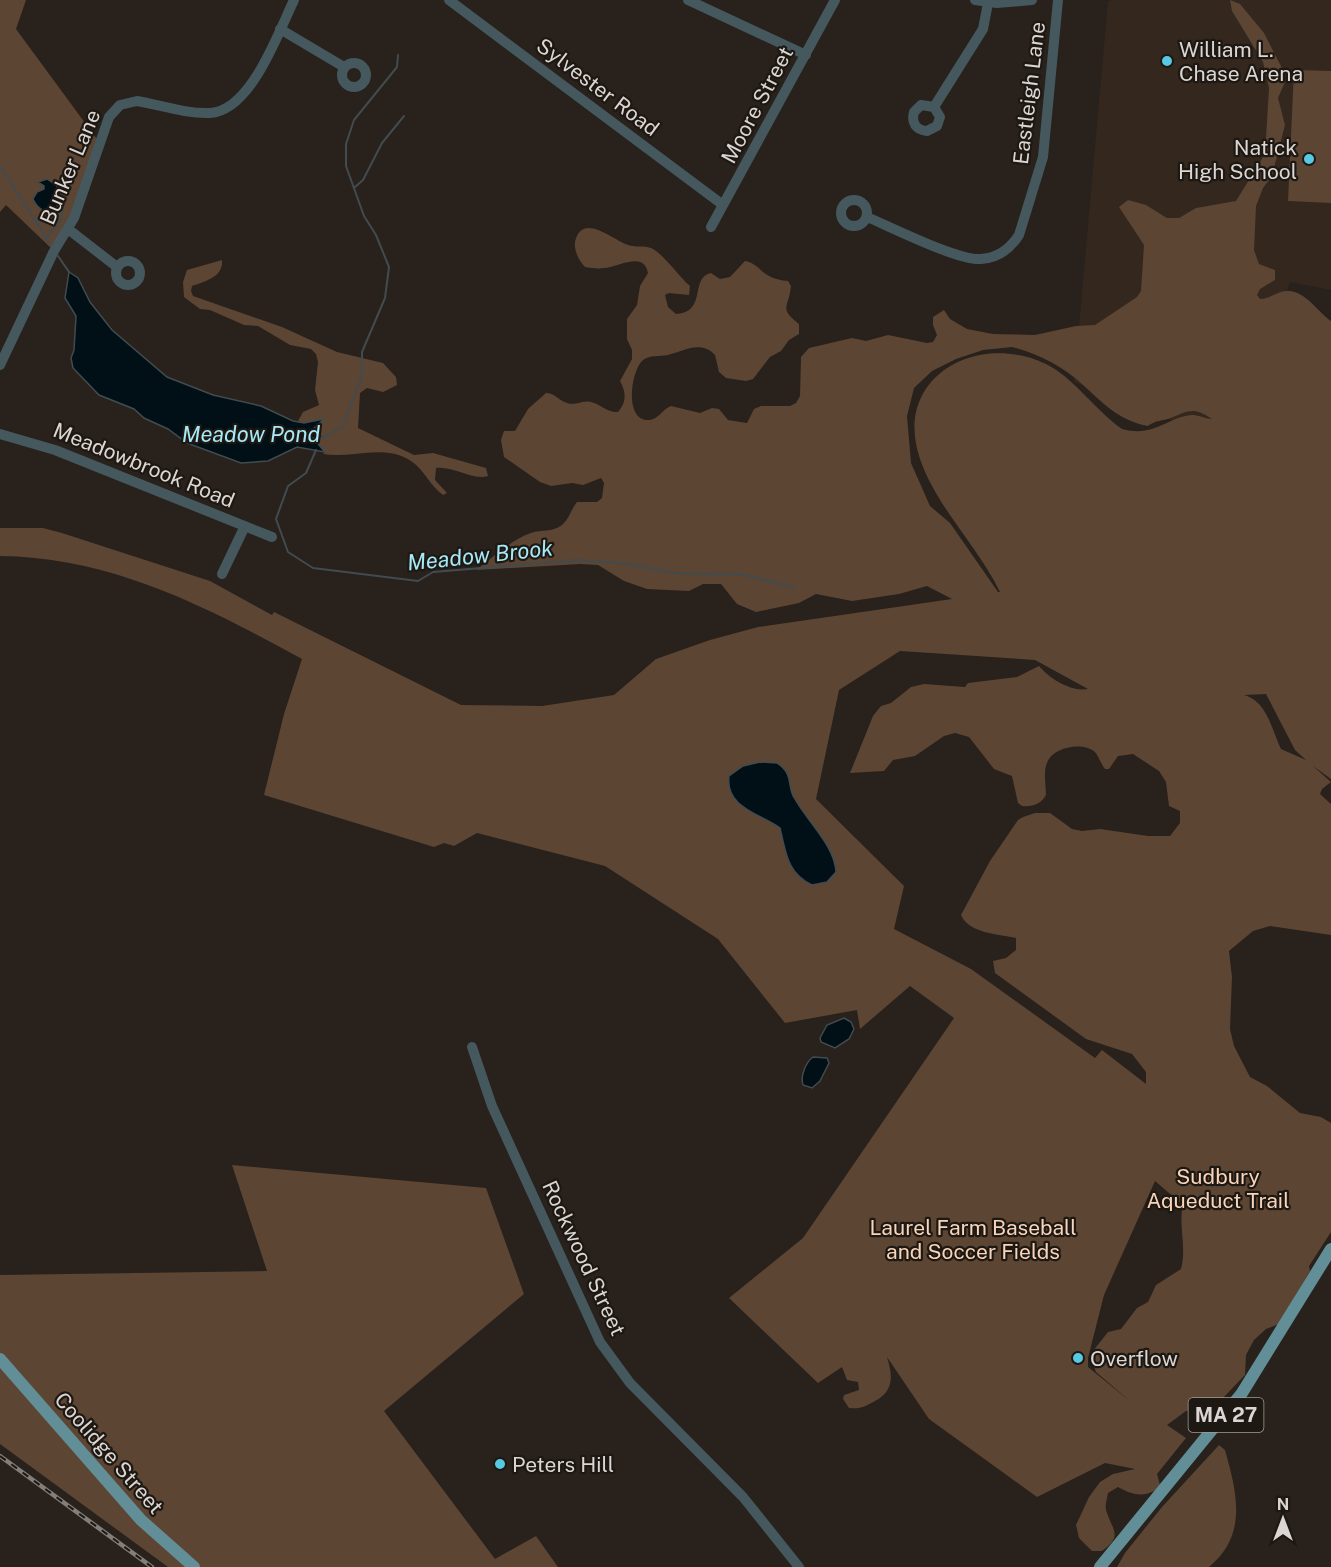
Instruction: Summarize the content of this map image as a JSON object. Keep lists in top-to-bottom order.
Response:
{
  "streets": {
    "main road": ["MA 27", "Coolidge Street"],
    "street": [
      "Sylvester Road",
      "Eastleigh Lane",
      "Moore Street",
      "Bunker Lane",
      "Meadowbrook Road",
      "Rockwood Street"
    ]
  },
  "crossings": [
    ["Sylvester Road", "Moore Street"]
  ],
  "water": ["Meadow Pond", "Meadow Brook"],
  "parks": ["Sudbury Aqueduct Trail", "Laurel Farm Baseball and Soccer Fields"],
  "places": [
    "William L. Chase Arena",
    "Natick High School",
    "Overflow",
    "Peters Hill"
  ],
  "north": "top"
}
